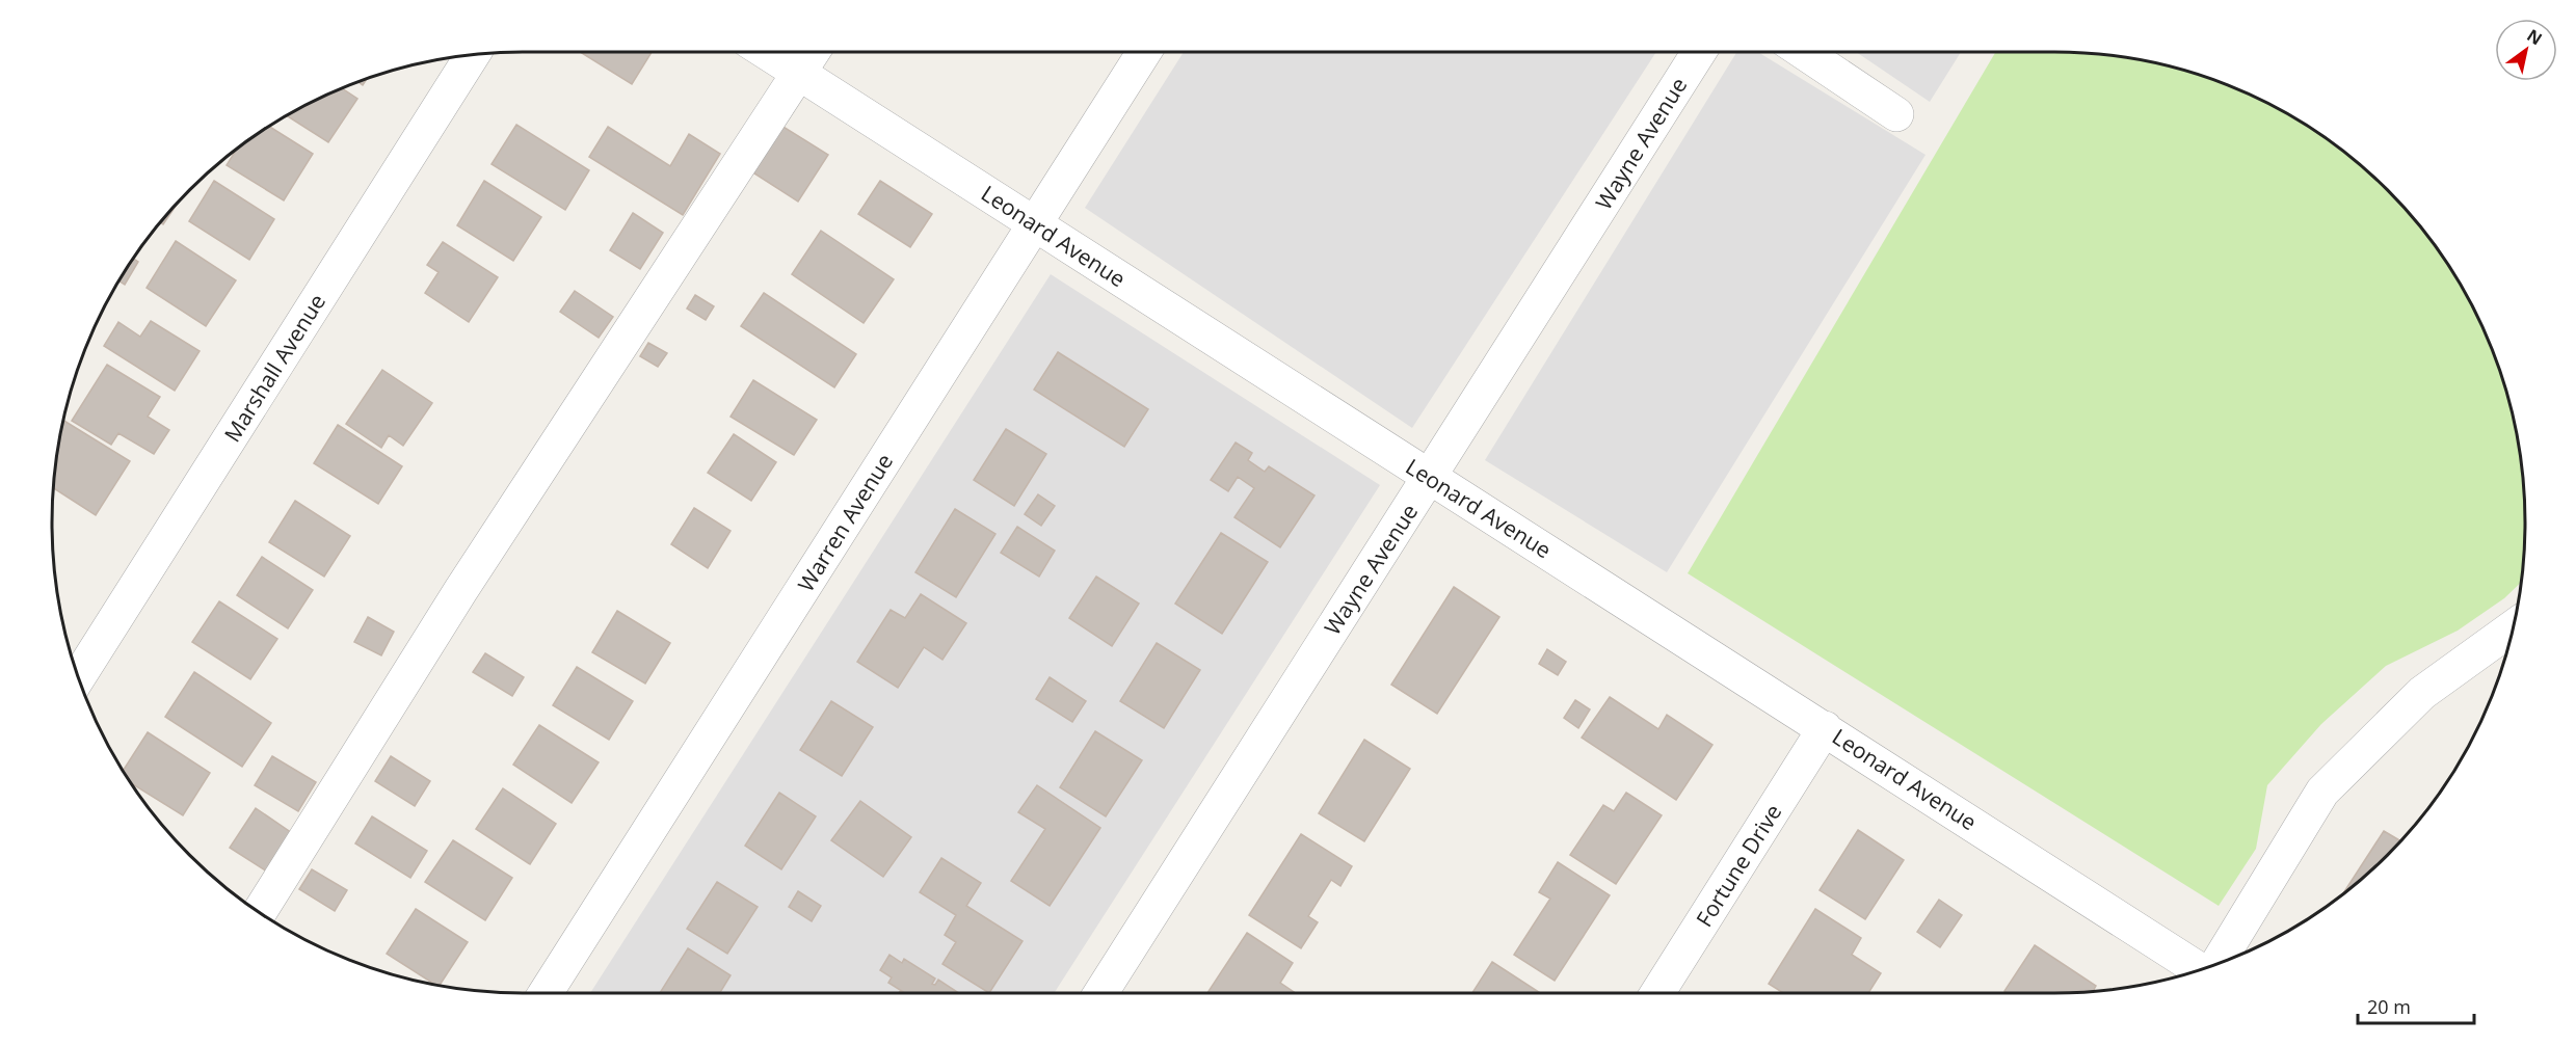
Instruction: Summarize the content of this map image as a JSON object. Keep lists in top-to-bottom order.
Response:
{
  "streets": {
    "street": [
      "Wayne Avenue",
      "Leonard Avenue",
      "Marshall Avenue",
      "Warren Avenue",
      "Fortune Drive"
    ]
  },
  "crossings": [
    ["Wayne Avenue", "Leonard Avenue"],
    ["Leonard Avenue", "Warren Avenue"],
    ["Leonard Avenue", "Fortune Drive"]
  ],
  "scale_bar": "20 m",
  "north": "top right"
}
